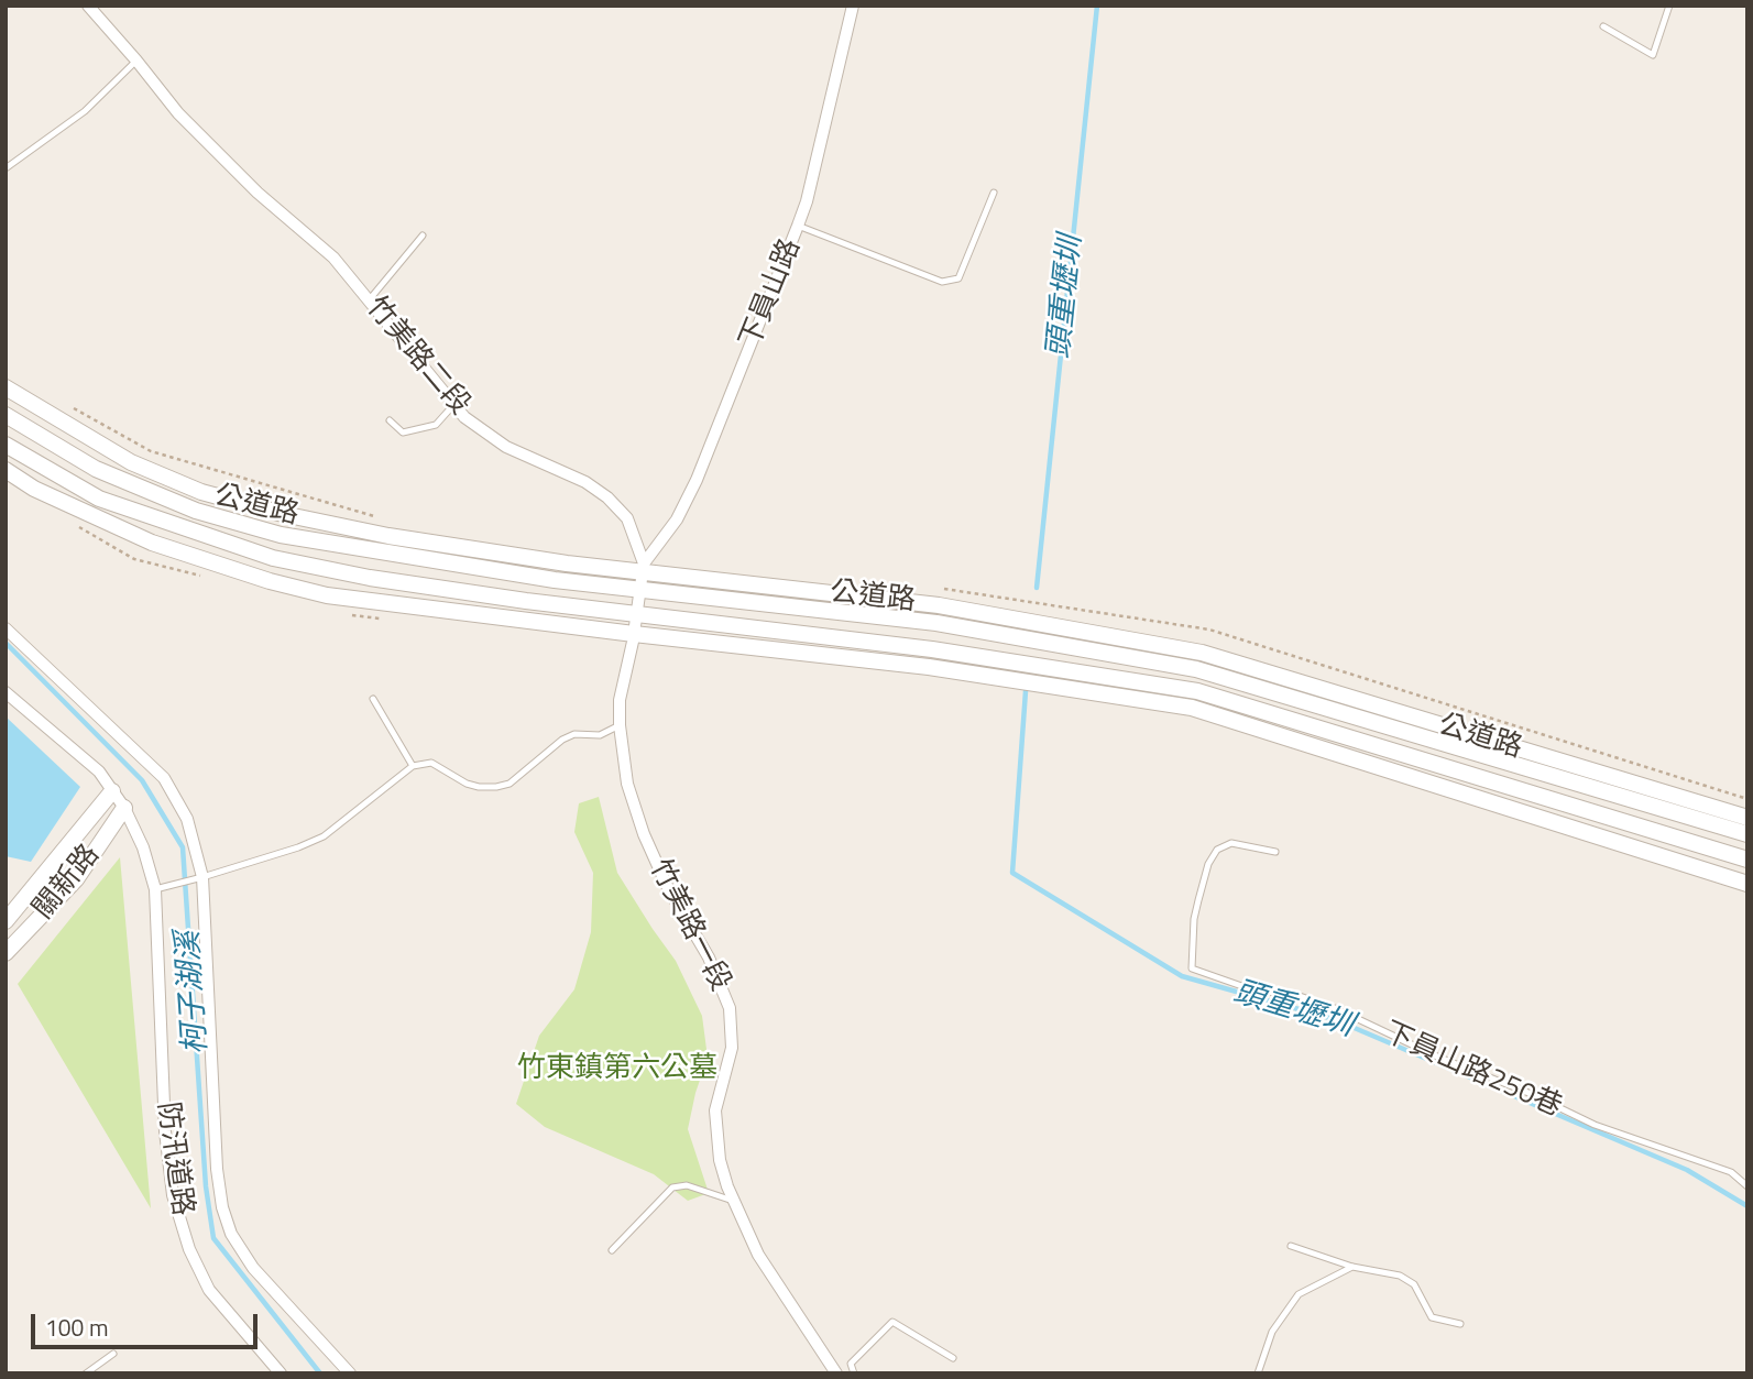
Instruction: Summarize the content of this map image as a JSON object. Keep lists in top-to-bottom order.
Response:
{
  "streets": {
    "street": [
      "下員山路",
      "竹美路二段",
      "公道路",
      "關新路",
      "竹美路一段",
      "防汛道路"
    ],
    "lane": ["下員山路250巷"]
  },
  "crossings": [
    ["下員山路", "竹美路二段"],
    ["下員山路", "公道路"],
    ["竹美路二段", "公道路"],
    ["竹美路二段", "竹美路一段"],
    ["關新路", "防汛道路"]
  ],
  "water": ["頭重壢圳", "柯子湖溪"],
  "parks": ["竹東鎮第六公墓"],
  "scale_bar": "100 m"
}
